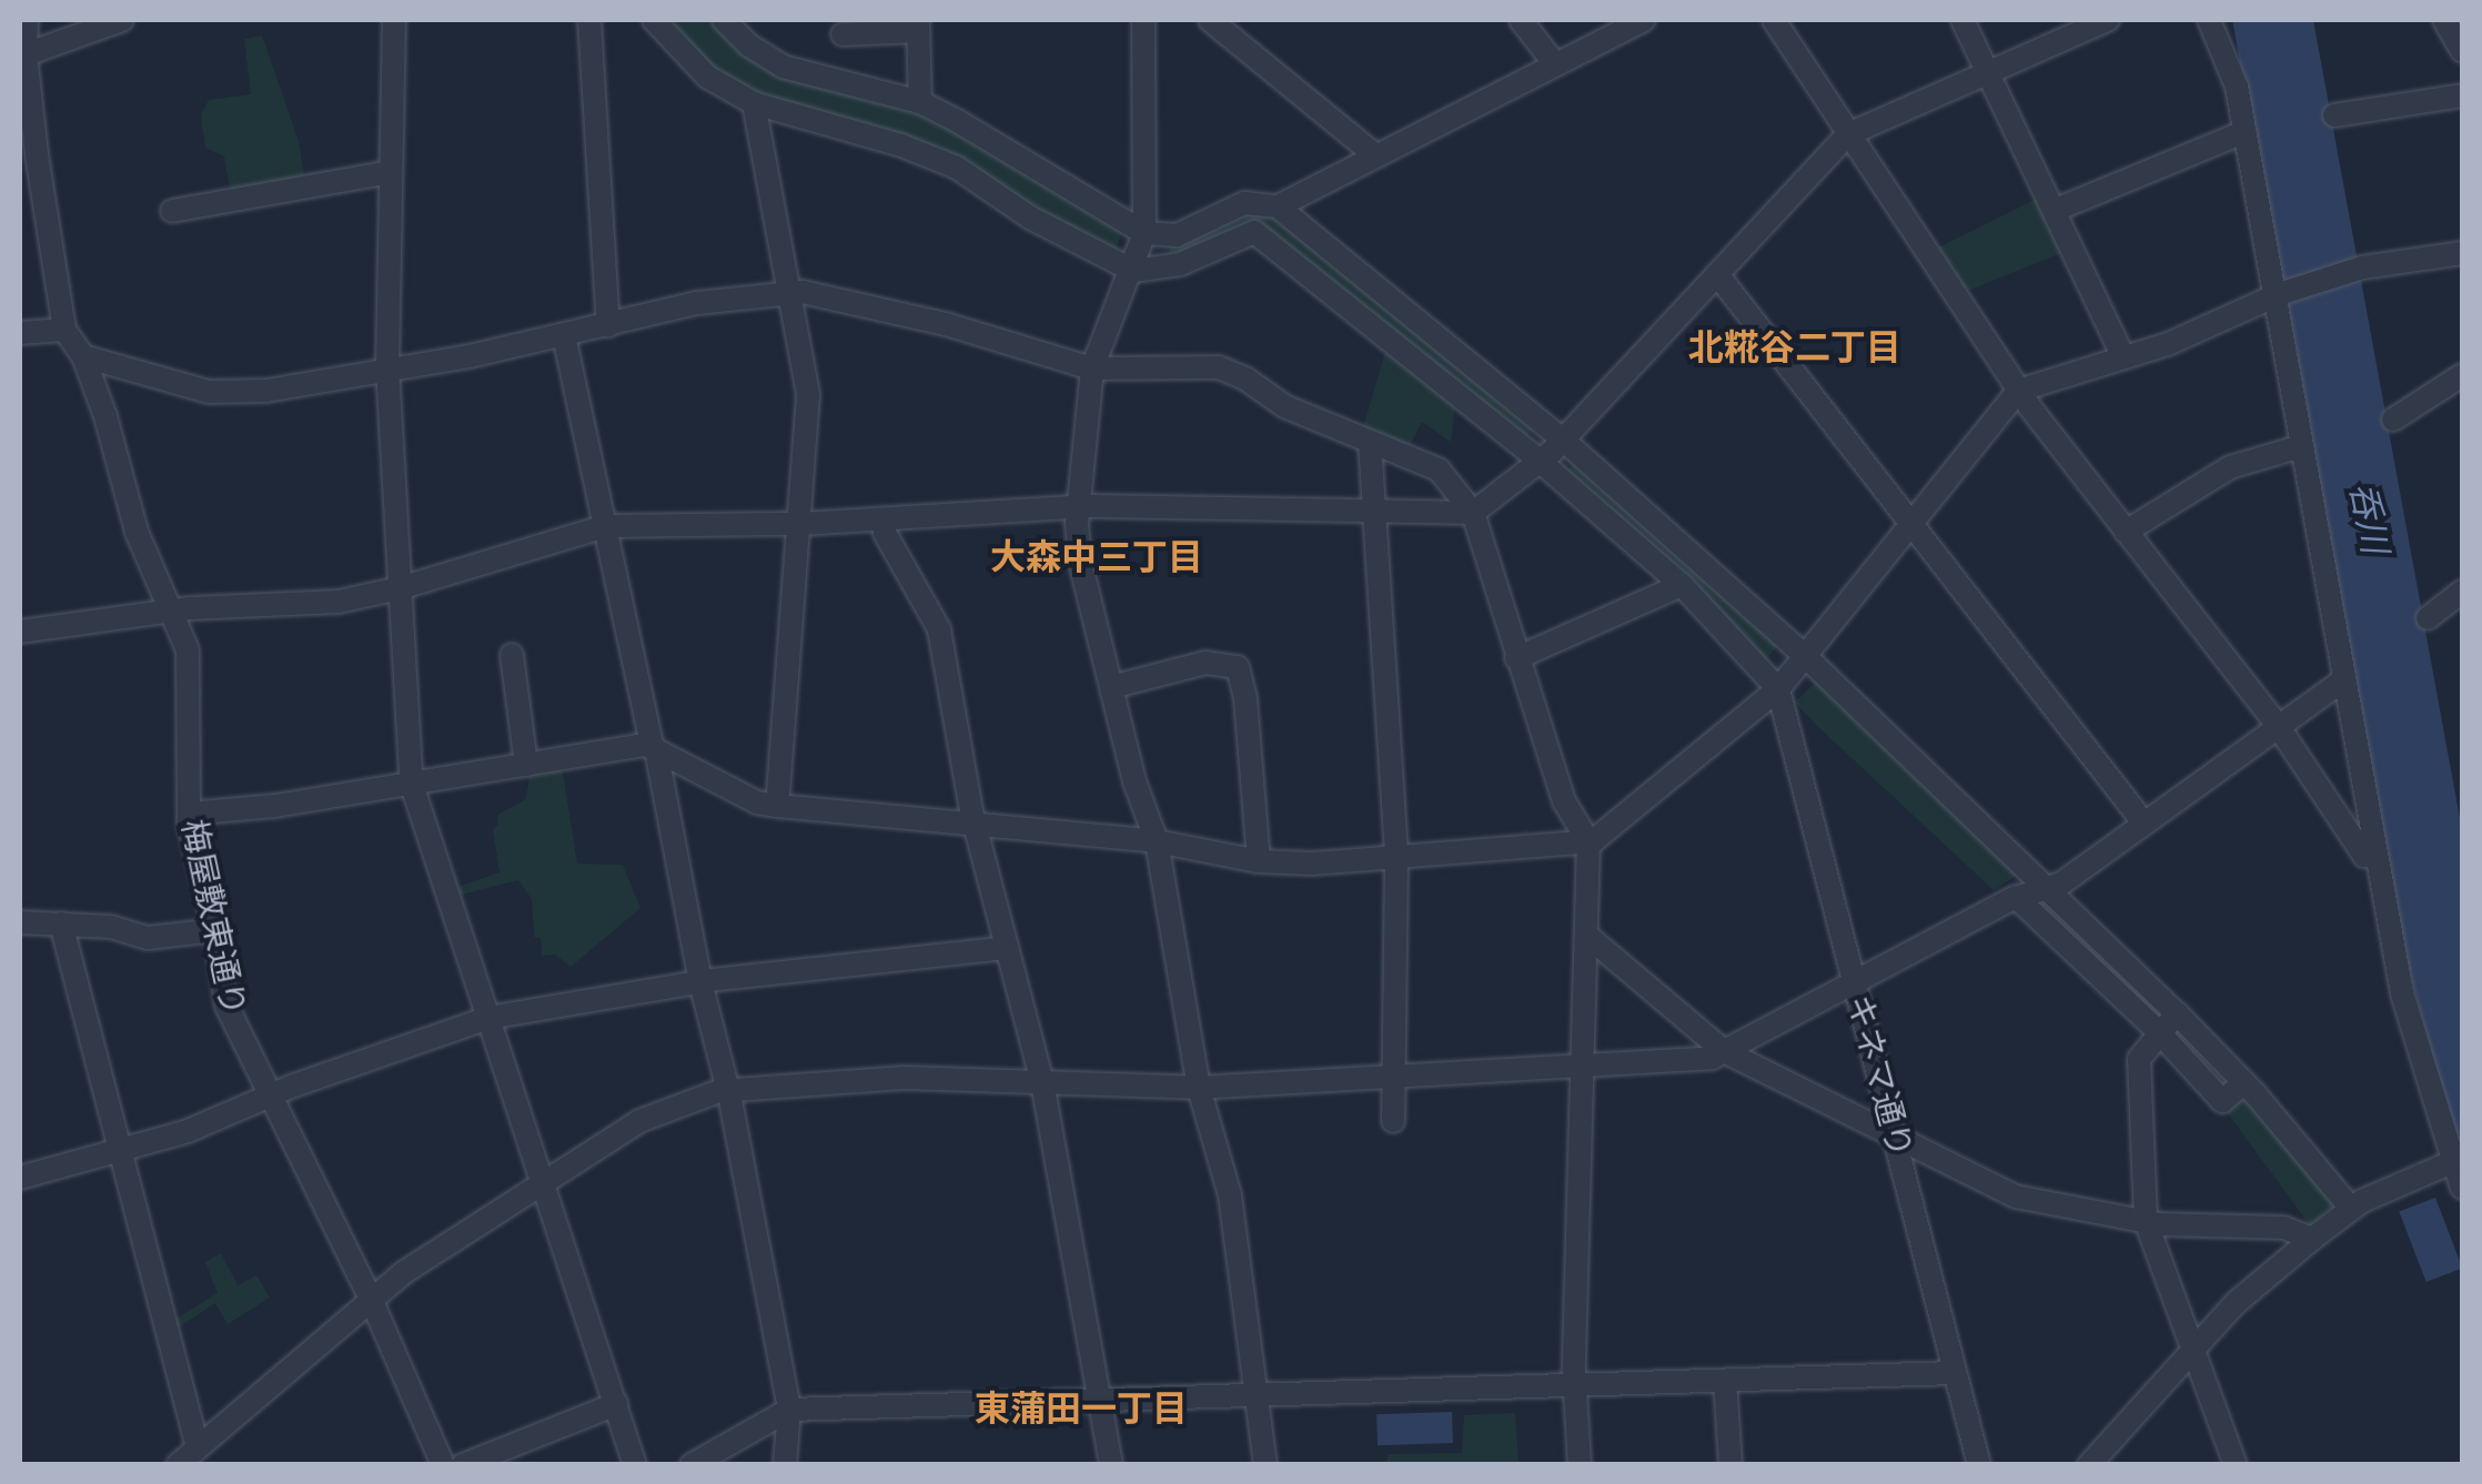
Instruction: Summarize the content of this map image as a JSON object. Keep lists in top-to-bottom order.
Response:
{
  "streets": {
    "street": ["梅屋敷東通り", "キネマ通り"]
  },
  "districts": ["北糀谷二丁目", "大森中三丁目", "東蒲田一丁目"],
  "water": ["呑川"]
}
